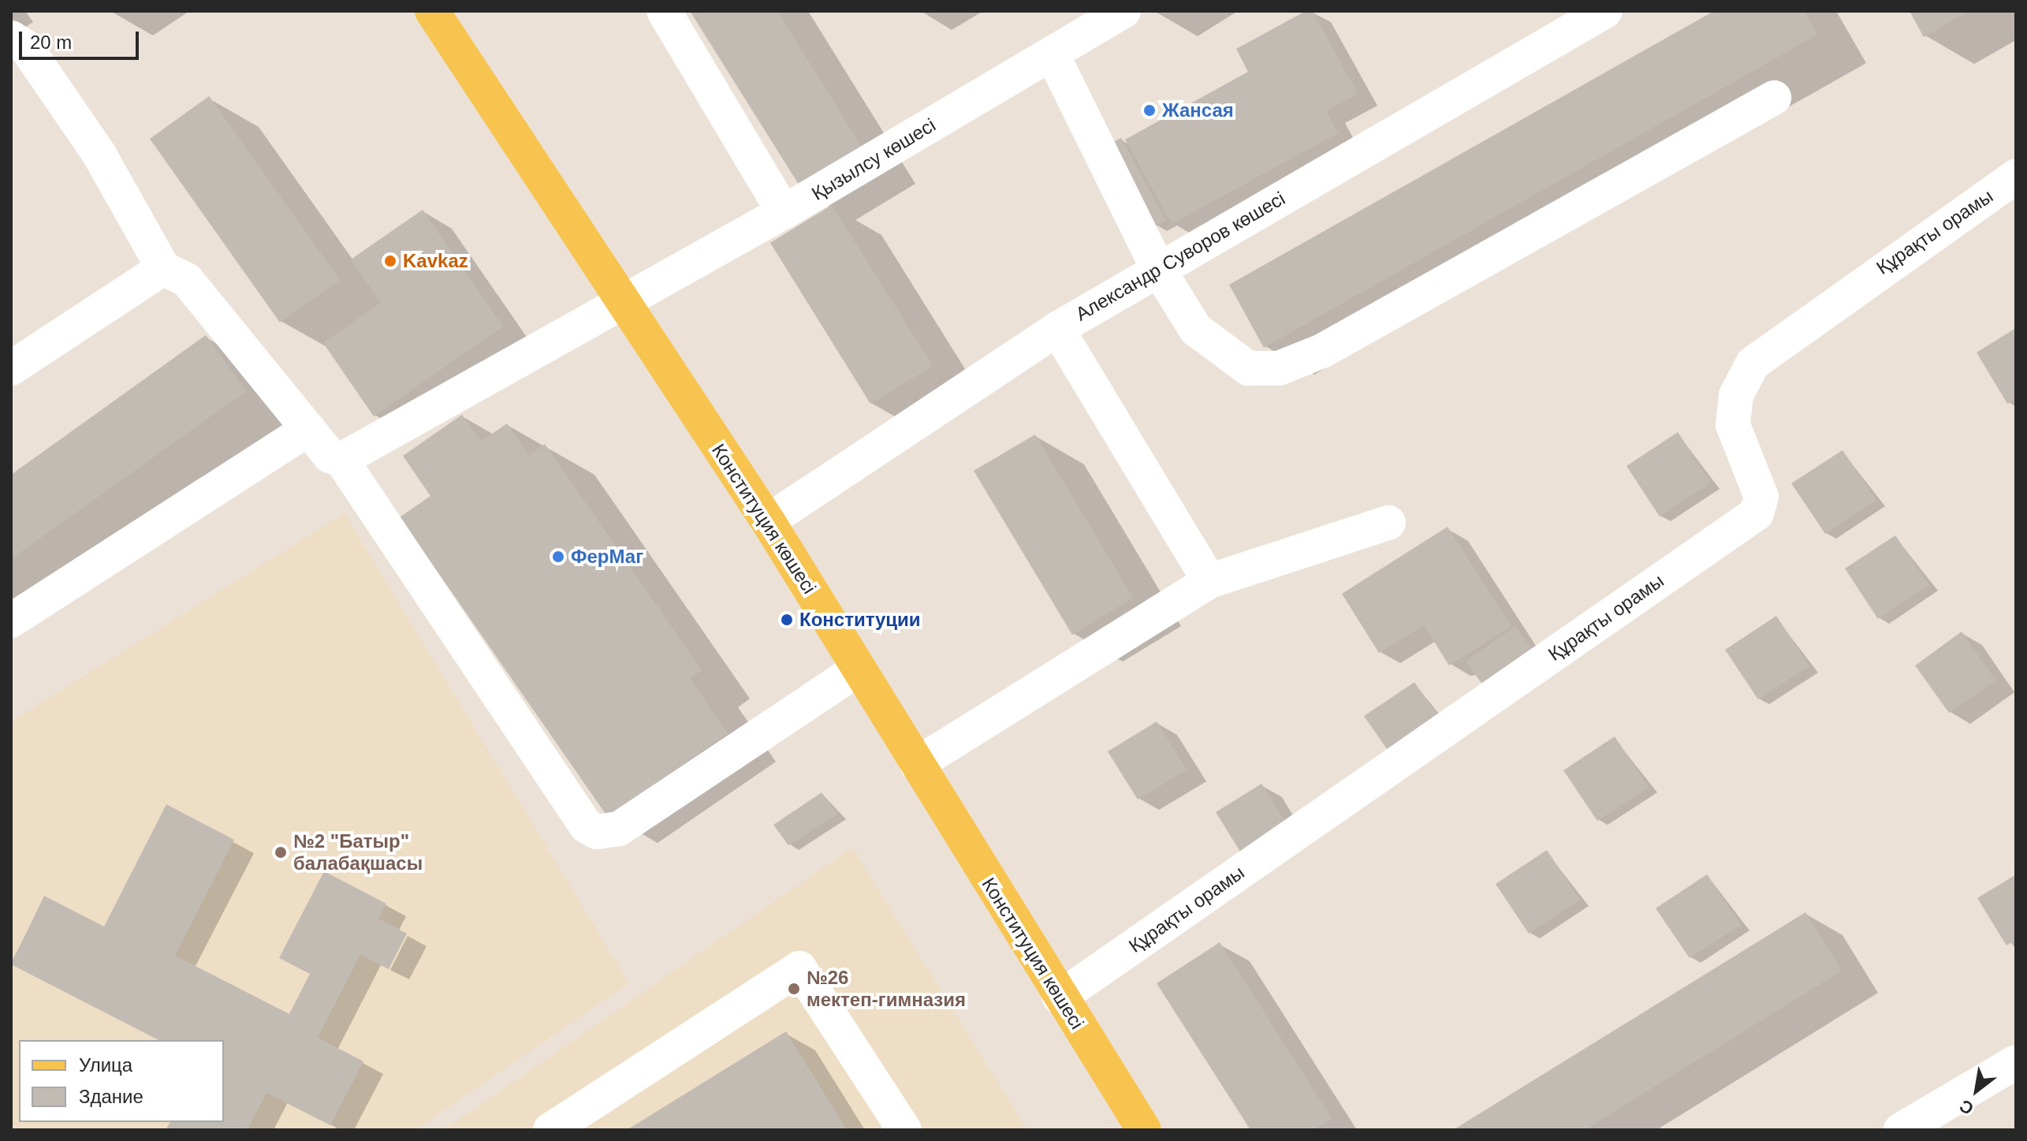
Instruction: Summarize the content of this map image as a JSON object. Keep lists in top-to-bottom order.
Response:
{
  "streets": {
    "main road": ["Конституция көшесі"],
    "street": ["Қызылсу көшесі", "Құрақты орамы", "Александр Суворов көшесі"]
  },
  "crossings": [
    ["Қызылсу көшесі", "Конституция көшесі"],
    ["Құрақты орамы", "Конституция көшесі"],
    ["Александр Суворов көшесі", "Конституция көшесі"]
  ],
  "places": [
    "Жансая",
    "Kavkaz",
    "ФерМаг",
    "Конституции",
    "№2 \"Батыр\" балабақшасы",
    "№26 мектеп-гимназия"
  ],
  "legend": ["Улица", "Здание"],
  "scale_bar": "20 m",
  "north": "bottom left"
}
